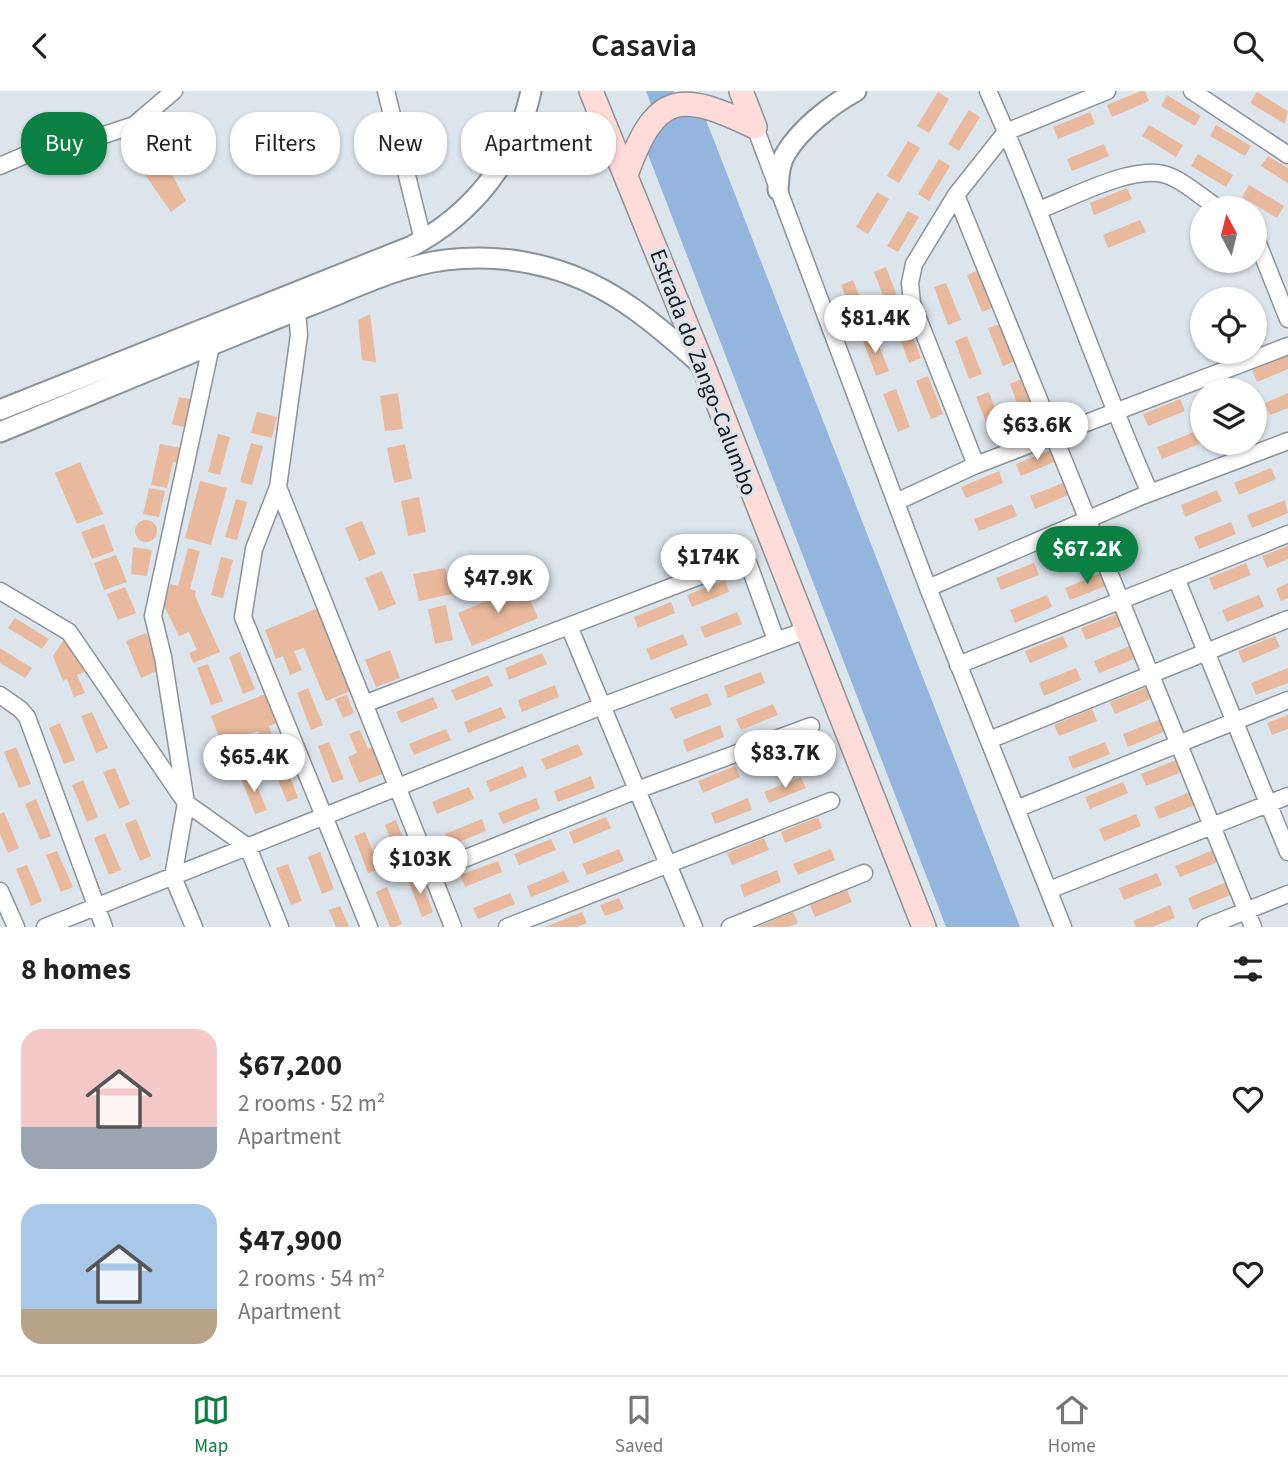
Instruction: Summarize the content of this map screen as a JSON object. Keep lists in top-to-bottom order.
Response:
{
  "streets": {
    "main road": ["Estrada do Zango-Calumbo"]
  },
  "north": "top",
  "page": {
    "header": "Casavia",
    "chip": [
      "Buy",
      "Rent",
      "Filters",
      "New",
      "Apartment"
    ],
    "price": [
      "$81.4K",
      "$63.6K",
      "$67.2K",
      "$174K",
      "$47.9K",
      "$83.7K",
      "$65.4K",
      "$103K"
    ],
    "heading": "8 homes",
    "list": [
      {
        "name": "$67,200",
        "note": "2 rooms · 52 m² · Apartment"
      },
      {
        "name": "$47,900",
        "note": "2 rooms · 54 m² · Apartment"
      }
    ],
    "tabs": ["Map", "Saved", "Home"]
  }
}
